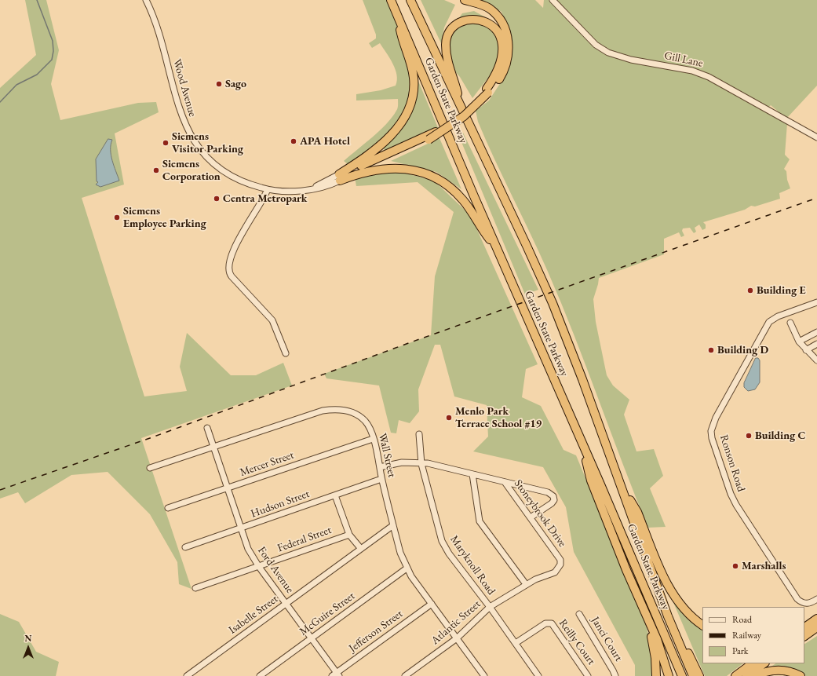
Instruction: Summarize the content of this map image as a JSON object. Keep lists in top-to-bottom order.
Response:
{
  "streets": {
    "highway": ["Garden State Parkway"],
    "street": [
      "Gill Lane",
      "Wood Avenue",
      "Wall Street",
      "Ronson Road",
      "Mercer Street",
      "Hudson Street",
      "Stoneybrook Drive",
      "Federal Street",
      "Maryknoll Road",
      "Ford Avenue",
      "McGuire Street",
      "Isabelle Street",
      "Atlantic Street",
      "Jefferson Street",
      "Janci Court",
      "Reilly Court"
    ]
  },
  "crossings": [
    ["Wall Street", "Mercer Street"],
    ["Wall Street", "Hudson Street"],
    ["Wall Street", "Ford Avenue"],
    ["Wall Street", "McGuire Street"],
    ["Wall Street", "Isabelle Street"],
    ["Wall Street", "Atlantic Street"],
    ["Wall Street", "Jefferson Street"],
    ["Mercer Street", "Ford Avenue"],
    ["Hudson Street", "Ford Avenue"],
    ["Stoneybrook Drive", "Atlantic Street"],
    ["Federal Street", "Ford Avenue"],
    ["Maryknoll Road", "Atlantic Street"],
    ["Maryknoll Road", "Reilly Court"],
    ["Ford Avenue", "McGuire Street"],
    ["Ford Avenue", "Isabelle Street"],
    ["Ford Avenue", "Jefferson Street"]
  ],
  "places": [
    "Sago",
    "APA Hotel",
    "Siemens Visitor Parking",
    "Siemens Corporation",
    "Centra Metropark",
    "Siemens Employee Parking",
    "Building E",
    "Building D",
    "Menlo Park Terrace School #19",
    "Building C",
    "Marshalls"
  ],
  "legend": ["Road", "Railway", "Park"],
  "north": "top"
}
